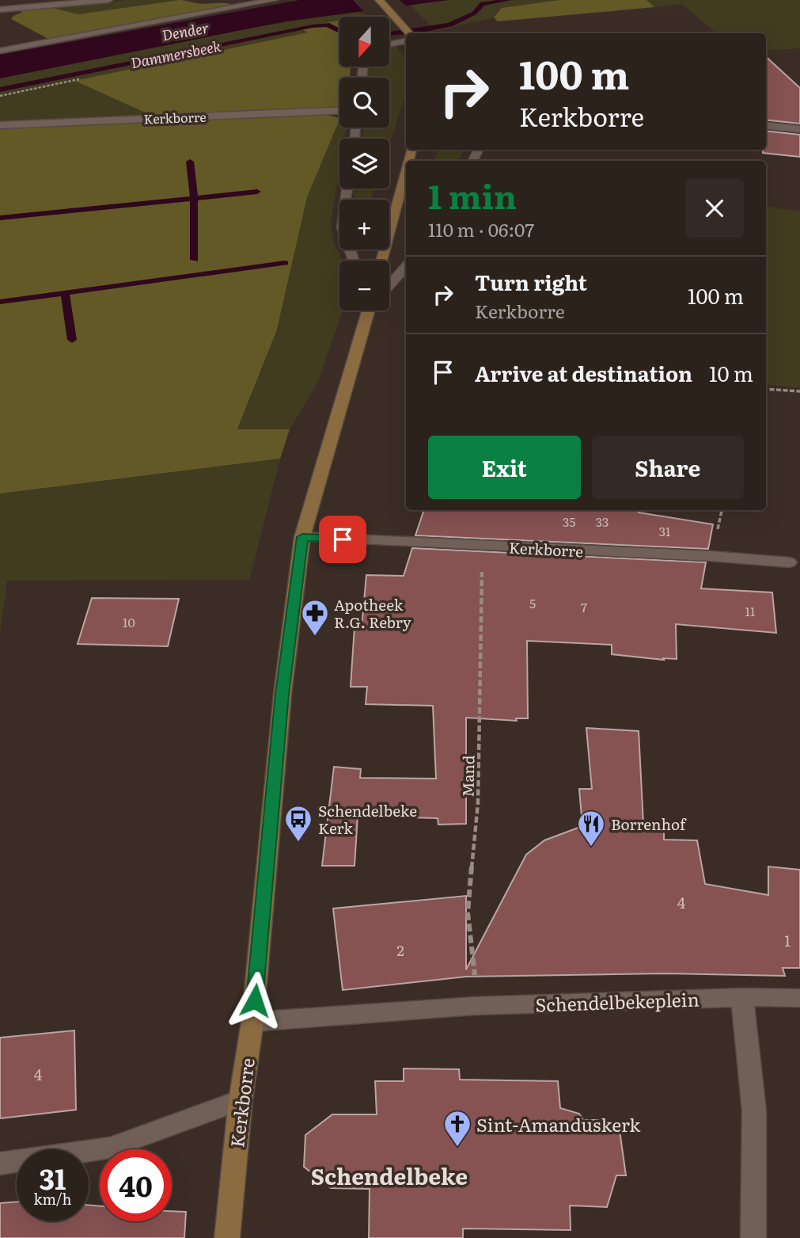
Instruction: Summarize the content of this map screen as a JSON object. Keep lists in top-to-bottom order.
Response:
{
  "streets": {
    "street": ["Kerkborre", "Schendelbekeplein"],
    "path": ["Mand"]
  },
  "crossings": [
    ["Kerkborre", "Mand"],
    ["Kerkborre", "Schendelbekeplein"],
    ["Mand", "Schendelbekeplein"]
  ],
  "districts": ["Schendelbeke"],
  "water": ["Dender", "Dammersbeek"],
  "places": {
    "pharmacy": ["Apotheek R.G. Rebry"],
    "bus stop": ["Schendelbeke Kerk"],
    "restaurant": ["Borrenhof"],
    "church": ["Sint-Amanduskerk"]
  },
  "house_numbers": [
    "35",
    "33",
    "31",
    "5",
    "7",
    "11",
    "10",
    "4",
    "1",
    "2",
    "4"
  ],
  "north": "bottom",
  "page": {
    "map_buttons": ["+", "−"],
    "turn": ["100 m", "Kerkborre"],
    "heading": ["1 min", "110 m · 06:07"],
    "list": [
      {
        "name": "Turn right",
        "note": "Kerkborre",
        "value": "100 m"
      },
      {
        "name": "Arrive at destination",
        "value": "10 m"
      }
    ],
    "buttons": ["Exit", "Share"],
    "speed": "31 km/h",
    "limit": "40"
  }
}
